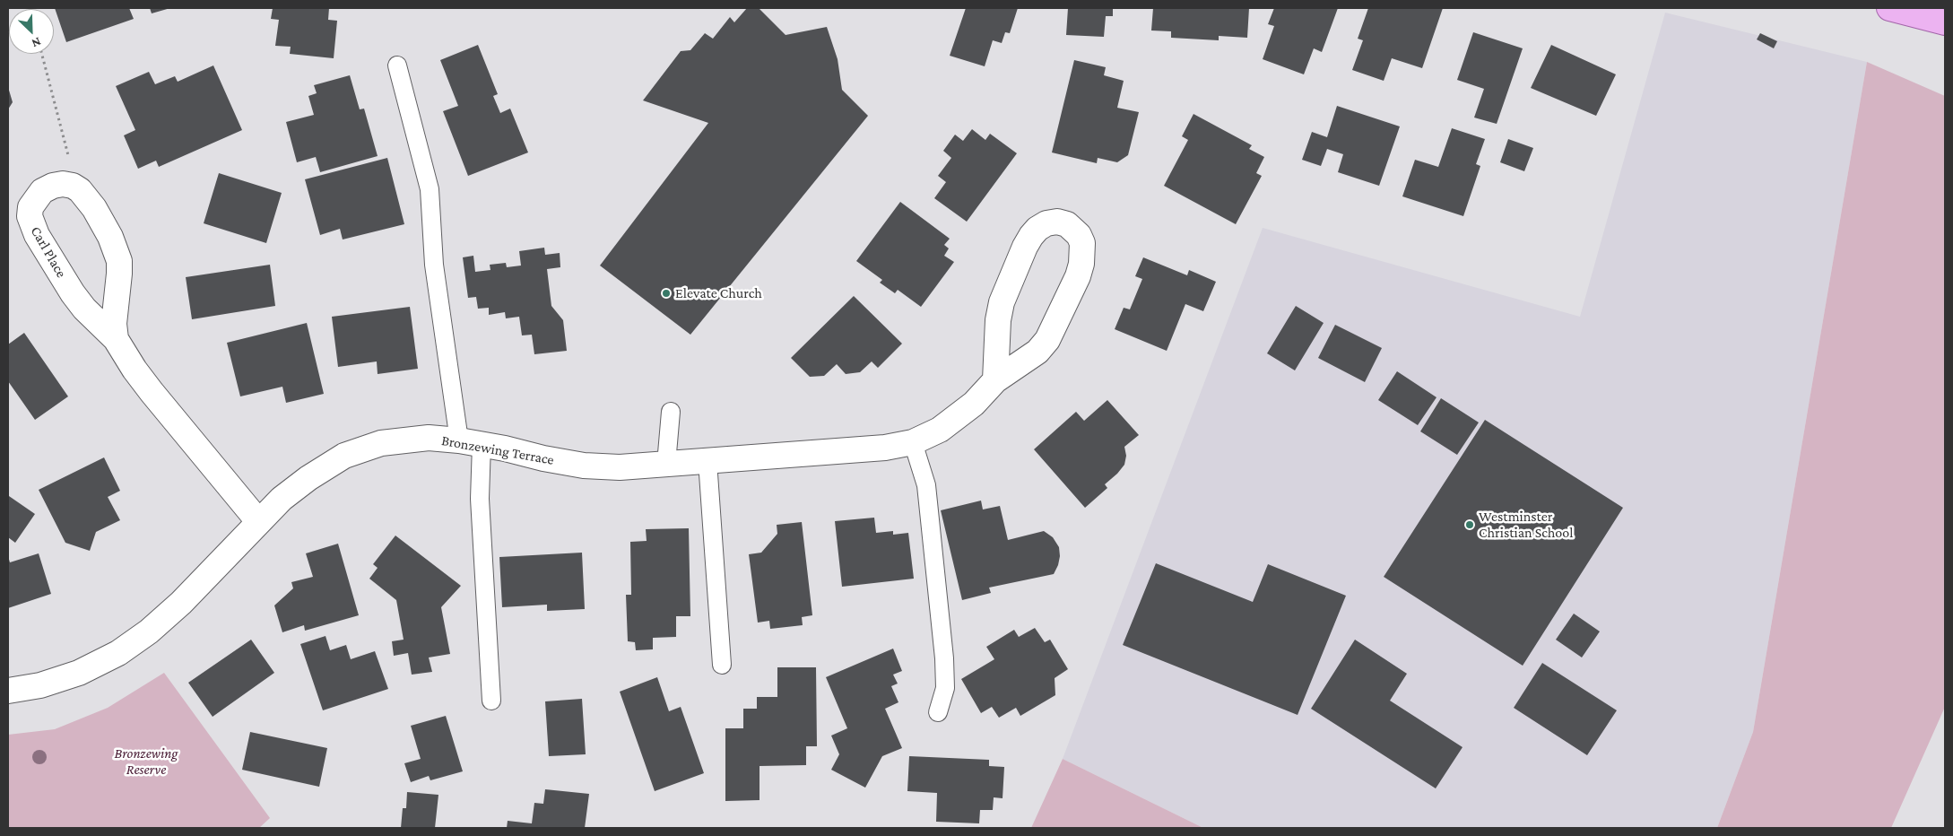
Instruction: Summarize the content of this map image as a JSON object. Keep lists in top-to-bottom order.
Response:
{
  "streets": {
    "street": ["Carl Place", "Bronzewing Terrace"]
  },
  "crossings": [
    ["Carl Place", "Bronzewing Terrace"]
  ],
  "parks": ["Bronzewing Reserve"],
  "places": ["Elevate Church", "Westminster Christian School"],
  "north": "bottom right"
}
